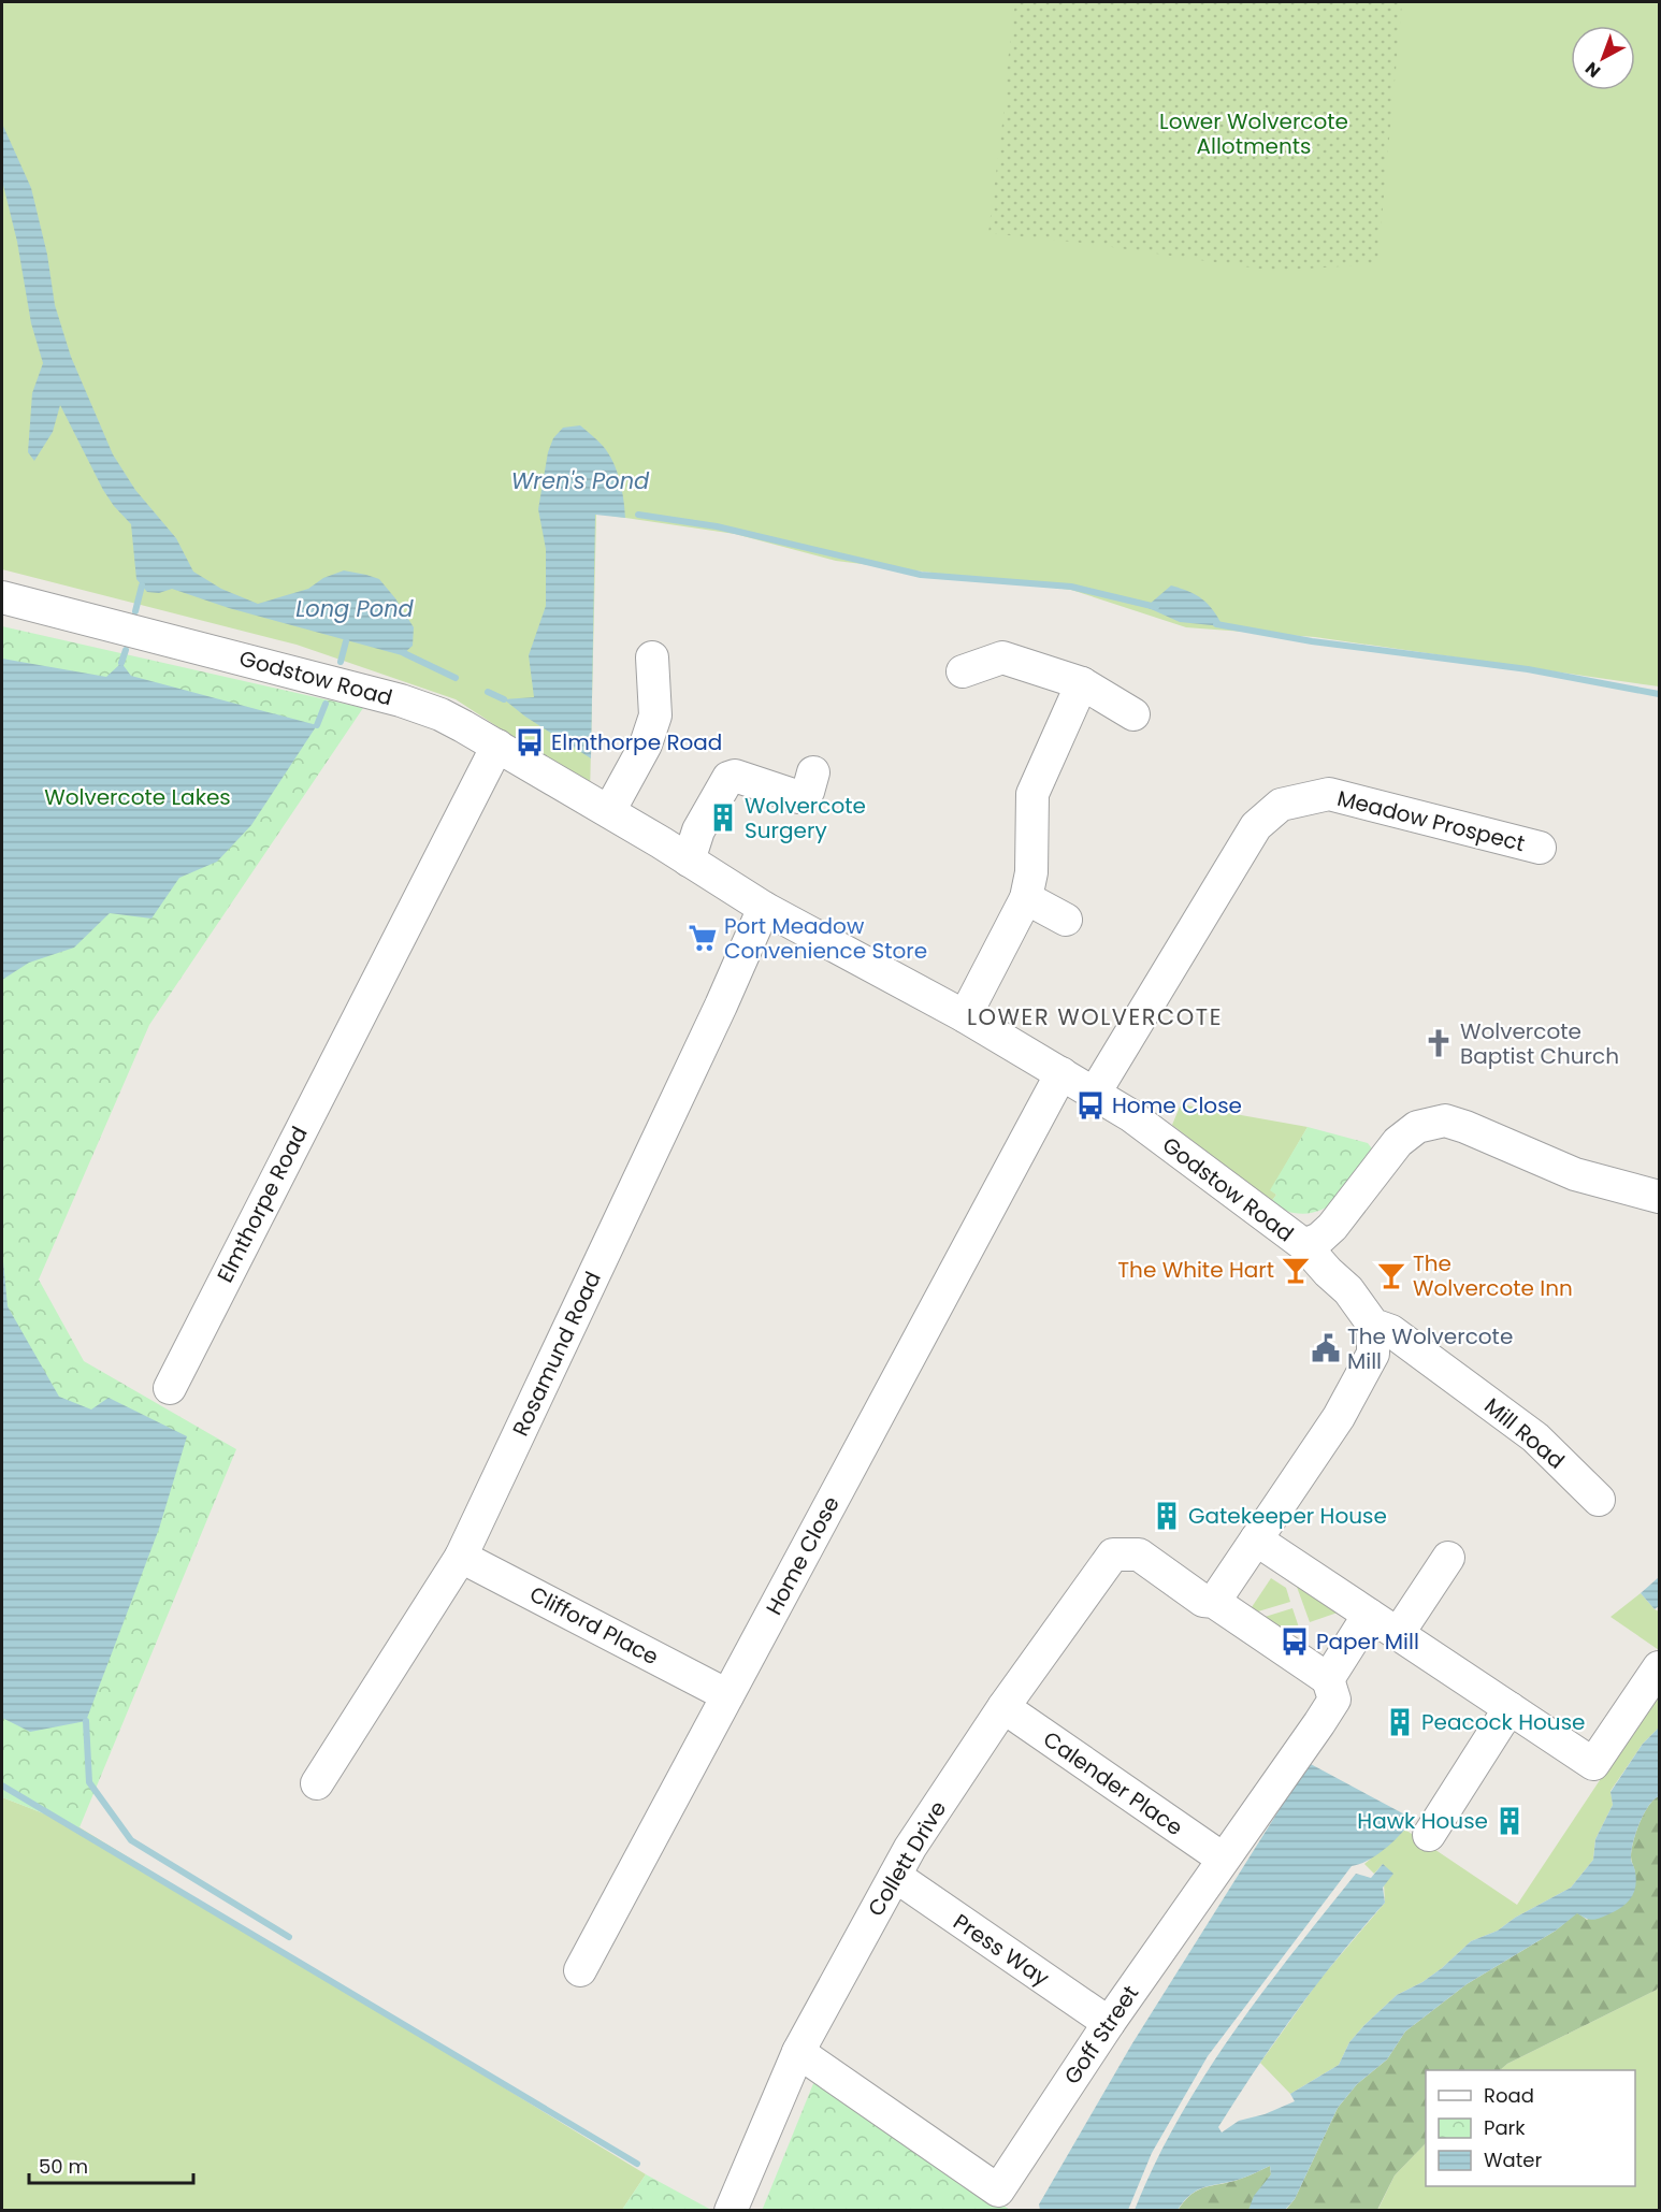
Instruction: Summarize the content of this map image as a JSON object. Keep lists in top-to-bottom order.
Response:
{
  "streets": {
    "street": [
      "Godstow Road",
      "Meadow Prospect",
      "Elmthorpe Road",
      "Rosamund Road",
      "Mill Road",
      "Home Close",
      "Clifford Place",
      "Calender Place",
      "Collett Drive",
      "Press Way",
      "Goff Street"
    ]
  },
  "crossings": [
    ["Godstow Road", "Meadow Prospect"],
    ["Godstow Road", "Elmthorpe Road"],
    ["Godstow Road", "Rosamund Road"],
    ["Godstow Road", "Mill Road"],
    ["Godstow Road", "Home Close"],
    ["Rosamund Road", "Clifford Place"],
    ["Home Close", "Clifford Place"],
    ["Calender Place", "Collett Drive"],
    ["Calender Place", "Goff Street"],
    ["Collett Drive", "Press Way"],
    ["Collett Drive", "Goff Street"],
    ["Press Way", "Goff Street"]
  ],
  "districts": ["LOWER WOLVERCOTE"],
  "water": ["Wren's Pond", "Long Pond"],
  "parks": ["Lower Wolvercote Allotments", "Wolvercote Lakes"],
  "places": {
    "bus stop": ["Elmthorpe Road", "Home Close", "Paper Mill"],
    "building": [
      "Wolvercote Surgery",
      "Gatekeeper House",
      "Peacock House",
      "Hawk House"
    ],
    "supermarket": ["Port Meadow Convenience Store"],
    "church": ["Wolvercote Baptist Church"],
    "bar": ["The White Hart", "The Wolvercote Inn"],
    "public building": ["The Wolvercote Mill"]
  },
  "legend": ["Road", "Park", "Water"],
  "scale_bar": "50 m",
  "north": "bottom left"
}
